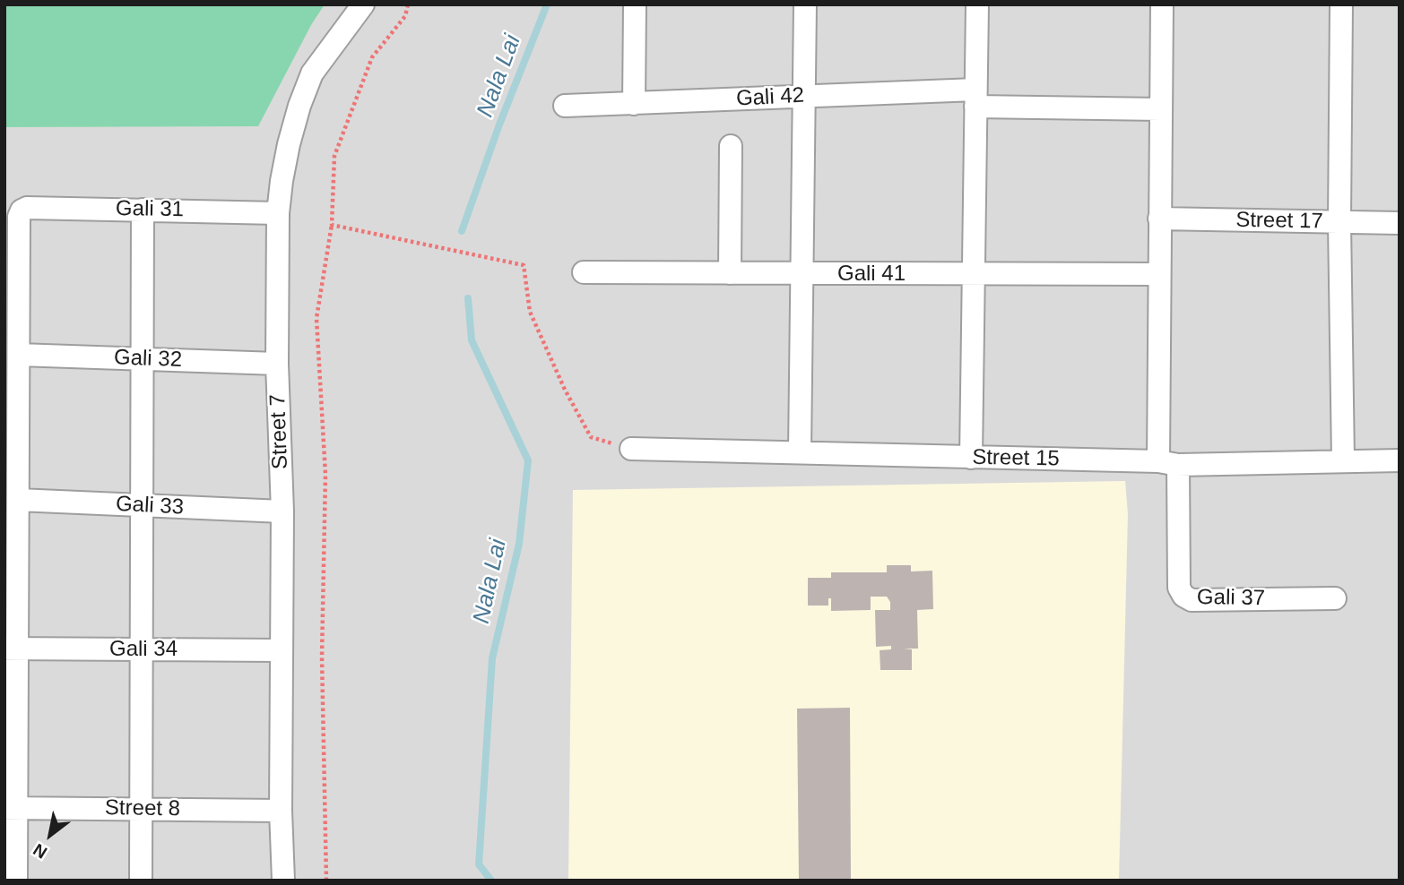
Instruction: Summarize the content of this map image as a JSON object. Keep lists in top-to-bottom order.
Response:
{
  "streets": {
    "street": [
      "Gali 42",
      "Gali 31",
      "Street 17",
      "Gali 41",
      "Gali 32",
      "Street 7",
      "Street 15",
      "Gali 33",
      "Gali 37",
      "Gali 34",
      "Street 8"
    ]
  },
  "crossings": [
    ["Gali 31", "Gali 32"],
    ["Gali 31", "Street 7"],
    ["Gali 32", "Street 7"],
    ["Street 7", "Gali 33"],
    ["Street 7", "Gali 34"],
    ["Street 7", "Street 8"],
    ["Street 15", "Gali 37"]
  ],
  "water": ["Nala Lai"],
  "north": "bottom left"
}
